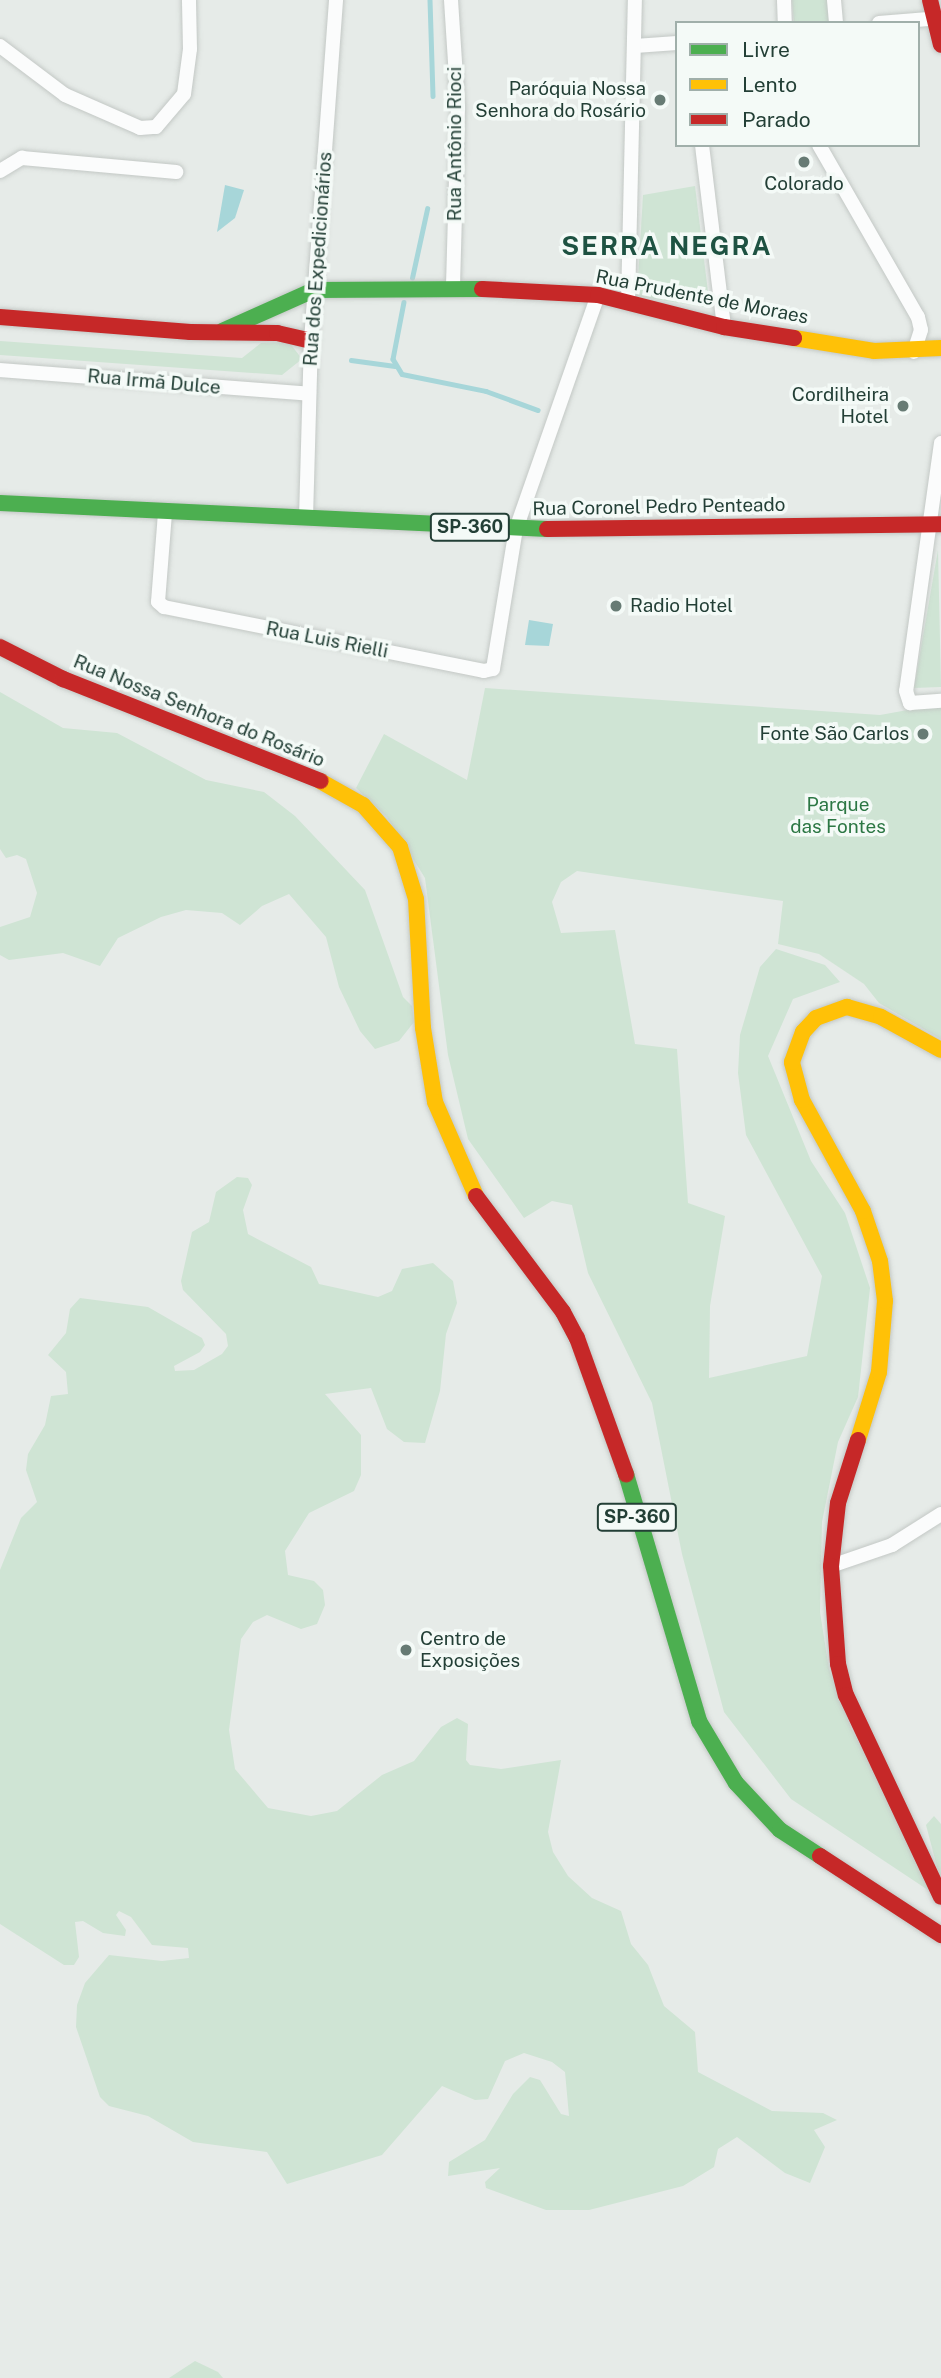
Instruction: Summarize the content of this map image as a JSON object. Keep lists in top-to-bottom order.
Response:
{
  "streets": {
    "main road": [
      "Rua Prudente de Moraes",
      "Rua Coronel Pedro Penteado",
      "SP-360",
      "Rua Nossa Senhora do Rosário"
    ],
    "street": [
      "Rua Antônio Rioci",
      "Rua dos Expedicionários",
      "Rua Irmã Dulce",
      "Rua Luis Rielli"
    ]
  },
  "crossings": [
    ["Rua Antônio Rioci", "Rua Prudente de Moraes"],
    ["Rua dos Expedicionários", "Rua Prudente de Moraes"],
    ["Rua dos Expedicionários", "Rua Irmã Dulce"],
    ["Rua dos Expedicionários", "Rua Coronel Pedro Penteado"],
    ["Rua Coronel Pedro Penteado", "Rua Luis Rielli"]
  ],
  "districts": ["SERRA NEGRA"],
  "parks": ["Parque das Fontes"],
  "places": [
    "Paróquia Nossa Senhora do Rosário",
    "Colorado",
    "Cordilheira Hotel",
    "Radio Hotel",
    "Fonte São Carlos",
    "Centro de Exposições"
  ],
  "legend": ["Livre", "Lento", "Parado"]
}
